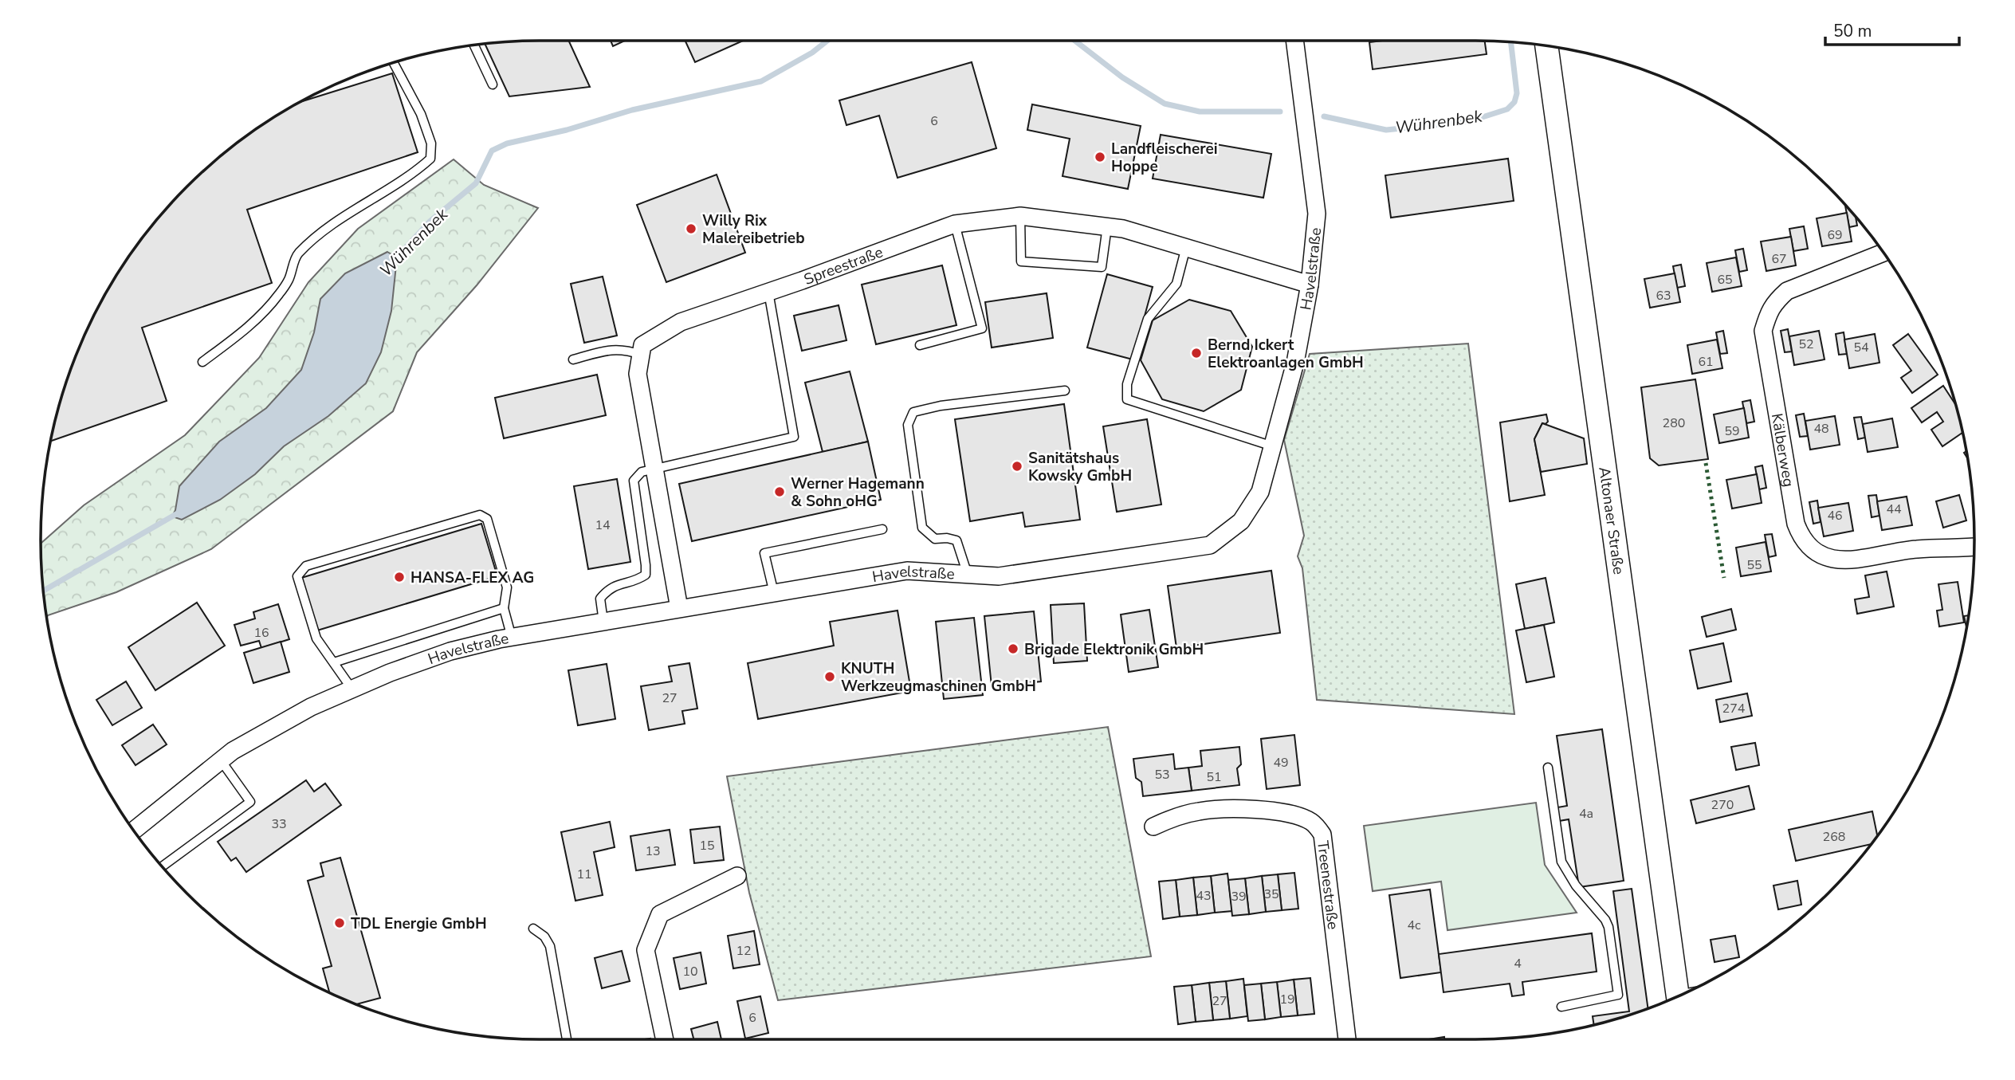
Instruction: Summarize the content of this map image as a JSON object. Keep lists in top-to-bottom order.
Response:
{
  "streets": {
    "main road": ["Altonaer Straße"],
    "street": [
      "Spreestraße",
      "Havelstraße",
      "Kälberweg",
      "Treenestraße"
    ]
  },
  "crossings": [
    ["Spreestraße", "Havelstraße"]
  ],
  "water": ["Wührenbek"],
  "places": [
    "Landfleischerei Hoppe",
    "Willy Rix Malereibetrieb",
    "Bernd Ickert Elektroanlagen GmbH",
    "Sanitätshaus Kowsky GmbH",
    "Werner Hagemann & Sohn oHG",
    "HANSA-FLEX AG",
    "Brigade Elektronik GmbH",
    "KNUTH Werkzeugmaschinen GmbH",
    "TDL Energie GmbH"
  ],
  "house_numbers": [
    "6",
    "69",
    "67",
    "65",
    "63",
    "52",
    "54",
    "61",
    "280",
    "48",
    "59",
    "44",
    "46",
    "14",
    "55",
    "16",
    "27",
    "274",
    "49",
    "53",
    "51",
    "270",
    "4a",
    "33",
    "268",
    "15",
    "13",
    "11",
    "35",
    "43",
    "39",
    "4c",
    "12",
    "4",
    "10",
    "19",
    "27",
    "6"
  ],
  "scale_bar": "50 m"
}
